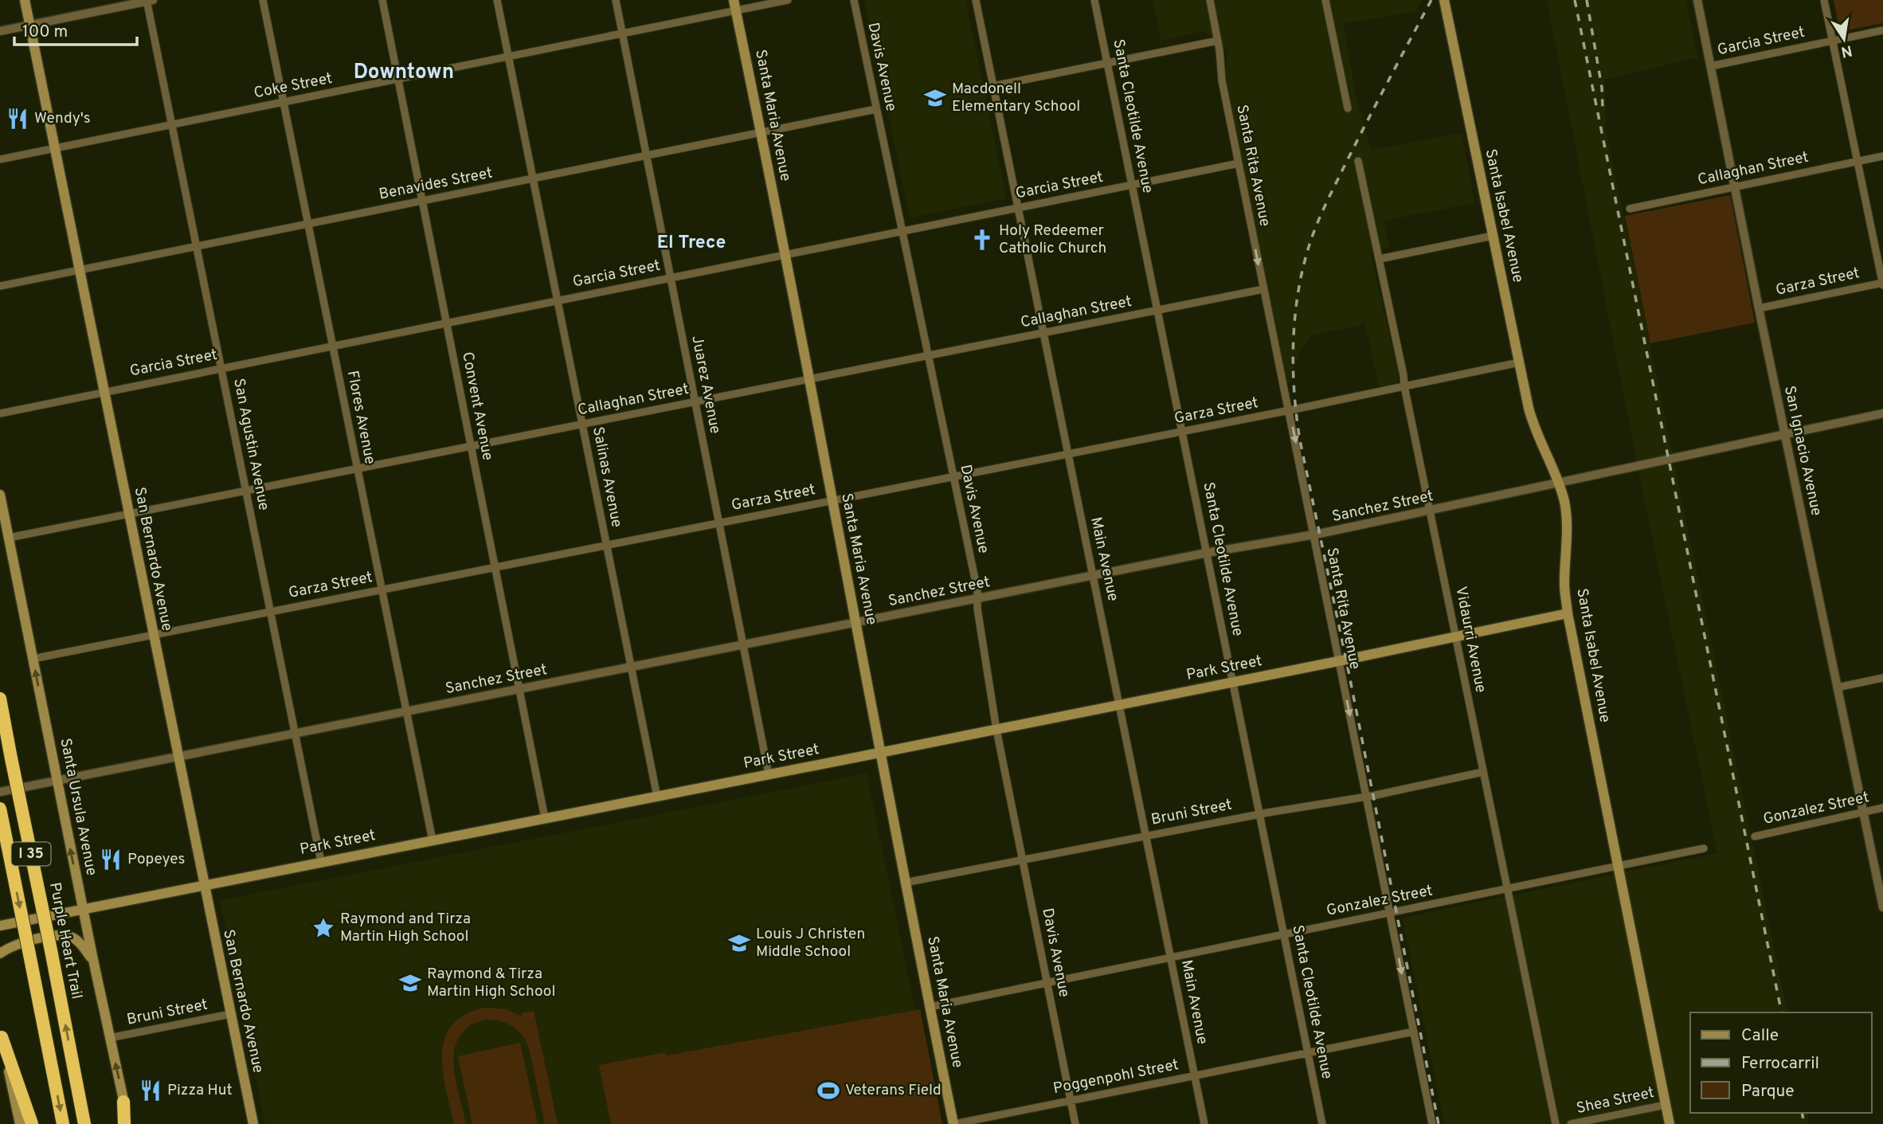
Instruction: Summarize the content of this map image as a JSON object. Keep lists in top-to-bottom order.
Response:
{
  "streets": {
    "highway": ["I 35", "Purple Heart Trail"],
    "main road": [
      "Santa Maria Avenue",
      "Santa Isabel Avenue",
      "San Bernardo Avenue",
      "Park Street",
      "Santa Ursula Avenue"
    ],
    "street": [
      "Garcia Street",
      "Davis Avenue",
      "Coke Street",
      "Santa Cleotilde Avenue",
      "Santa Rita Avenue",
      "Callaghan Street",
      "Benavides Street",
      "Garza Street",
      "Juarez Avenue",
      "Convent Avenue",
      "Flores Avenue",
      "San Agustin Avenue",
      "San Ignacio Avenue",
      "Salinas Avenue",
      "Sanchez Street",
      "Main Avenue",
      "Vidaurri Avenue",
      "Gonzalez Street",
      "Bruni Street",
      "Poggenpohl Street",
      "Shea Street"
    ]
  },
  "crossings": [
    ["Garcia Street", "Davis Avenue"],
    ["Garcia Street", "Santa Maria Avenue"],
    ["Garcia Street", "Santa Cleotilde Avenue"],
    ["Garcia Street", "Santa Rita Avenue"],
    ["Garcia Street", "Juarez Avenue"],
    ["Garcia Street", "Convent Avenue"],
    ["Garcia Street", "Flores Avenue"],
    ["Garcia Street", "San Agustin Avenue"],
    ["Garcia Street", "San Ignacio Avenue"],
    ["Garcia Street", "Salinas Avenue"],
    ["Garcia Street", "San Bernardo Avenue"],
    ["Garcia Street", "Main Avenue"],
    ["Davis Avenue", "Callaghan Street"],
    ["Davis Avenue", "Benavides Street"],
    ["Davis Avenue", "Garza Street"],
    ["Davis Avenue", "Sanchez Street"],
    ["Davis Avenue", "Park Street"],
    ["Davis Avenue", "Gonzalez Street"],
    ["Davis Avenue", "Bruni Street"],
    ["Davis Avenue", "Poggenpohl Street"],
    ["Coke Street", "Santa Maria Avenue"],
    ["Coke Street", "Juarez Avenue"],
    ["Coke Street", "Convent Avenue"],
    ["Coke Street", "Flores Avenue"],
    ["Coke Street", "San Agustin Avenue"],
    ["Coke Street", "Salinas Avenue"],
    ["Coke Street", "San Bernardo Avenue"],
    ["Santa Maria Avenue", "Callaghan Street"],
    ["Santa Maria Avenue", "Benavides Street"],
    ["Santa Maria Avenue", "Garza Street"],
    ["Santa Maria Avenue", "Sanchez Street"],
    ["Santa Maria Avenue", "Park Street"],
    ["Santa Maria Avenue", "Gonzalez Street"],
    ["Santa Maria Avenue", "Bruni Street"],
    ["Santa Maria Avenue", "Poggenpohl Street"],
    ["Santa Cleotilde Avenue", "Callaghan Street"],
    ["Santa Cleotilde Avenue", "Garza Street"],
    ["Santa Cleotilde Avenue", "Sanchez Street"],
    ["Santa Cleotilde Avenue", "Park Street"],
    ["Santa Cleotilde Avenue", "Gonzalez Street"],
    ["Santa Cleotilde Avenue", "Bruni Street"],
    ["Santa Cleotilde Avenue", "Poggenpohl Street"],
    ["Santa Rita Avenue", "Callaghan Street"],
    ["Santa Rita Avenue", "Garza Street"],
    ["Santa Rita Avenue", "Sanchez Street"],
    ["Santa Rita Avenue", "Park Street"],
    ["Santa Rita Avenue", "Gonzalez Street"],
    ["Santa Rita Avenue", "Bruni Street"],
    ["Santa Rita Avenue", "Poggenpohl Street"],
    ["Callaghan Street", "Juarez Avenue"],
    ["Callaghan Street", "Convent Avenue"],
    ["Callaghan Street", "Flores Avenue"],
    ["Callaghan Street", "San Agustin Avenue"],
    ["Callaghan Street", "San Ignacio Avenue"],
    ["Callaghan Street", "Salinas Avenue"],
    ["Callaghan Street", "San Bernardo Avenue"],
    ["Callaghan Street", "Main Avenue"],
    ["Callaghan Street", "Santa Ursula Avenue"],
    ["Benavides Street", "Juarez Avenue"],
    ["Benavides Street", "Convent Avenue"],
    ["Benavides Street", "Flores Avenue"],
    ["Benavides Street", "San Agustin Avenue"],
    ["Benavides Street", "Salinas Avenue"],
    ["Benavides Street", "San Bernardo Avenue"],
    ["Santa Isabel Avenue", "Garza Street"],
    ["Santa Isabel Avenue", "Sanchez Street"],
    ["Santa Isabel Avenue", "Park Street"],
    ["Santa Isabel Avenue", "Gonzalez Street"],
    ["Santa Isabel Avenue", "Shea Street"],
    ["Garza Street", "Juarez Avenue"],
    ["Garza Street", "Convent Avenue"],
    ["Garza Street", "Flores Avenue"],
    ["Garza Street", "San Agustin Avenue"],
    ["Garza Street", "San Ignacio Avenue"],
    ["Garza Street", "Salinas Avenue"],
    ["Garza Street", "San Bernardo Avenue"],
    ["Garza Street", "Main Avenue"],
    ["Garza Street", "Vidaurri Avenue"],
    ["Garza Street", "Santa Ursula Avenue"],
    ["Juarez Avenue", "Sanchez Street"],
    ["Juarez Avenue", "Park Street"],
    ["Convent Avenue", "Sanchez Street"],
    ["Convent Avenue", "Park Street"],
    ["Flores Avenue", "Sanchez Street"],
    ["Flores Avenue", "Park Street"],
    ["San Agustin Avenue", "Sanchez Street"],
    ["San Agustin Avenue", "Park Street"],
    ["San Ignacio Avenue", "Sanchez Street"],
    ["San Ignacio Avenue", "Gonzalez Street"],
    ["Salinas Avenue", "Sanchez Street"],
    ["Salinas Avenue", "Park Street"],
    ["Sanchez Street", "San Bernardo Avenue"],
    ["Sanchez Street", "Main Avenue"],
    ["Sanchez Street", "Vidaurri Avenue"],
    ["Sanchez Street", "Santa Ursula Avenue"],
    ["San Bernardo Avenue", "Park Street"],
    ["San Bernardo Avenue", "Bruni Street"],
    ["Main Avenue", "Park Street"],
    ["Main Avenue", "Gonzalez Street"],
    ["Main Avenue", "Bruni Street"],
    ["Main Avenue", "Poggenpohl Street"],
    ["Vidaurri Avenue", "Park Street"],
    ["Vidaurri Avenue", "Gonzalez Street"],
    ["Vidaurri Avenue", "Bruni Street"],
    ["Park Street", "Santa Ursula Avenue"],
    ["Santa Ursula Avenue", "Bruni Street"]
  ],
  "one_way": ["Santa Rita Avenue", "Santa Ursula Avenue"],
  "districts": ["Downtown", "El Trece"],
  "places": {
    "school or university": ["Macdonell Elementary School", "Louis J Christen Middle School", "Raymond & Tirza Martin High School"],
    "restaurant": ["Wendy's", "Popeyes", "Pizza Hut"],
    "church": ["Holy Redeemer Catholic Church"],
    "place": ["Raymond and Tirza Martin High School"],
    "sports": ["Veterans Field"]
  },
  "legend": ["Calle", "Ferrocarril", "Parque"],
  "scale_bar": "100 m",
  "north": "bottom"
}
